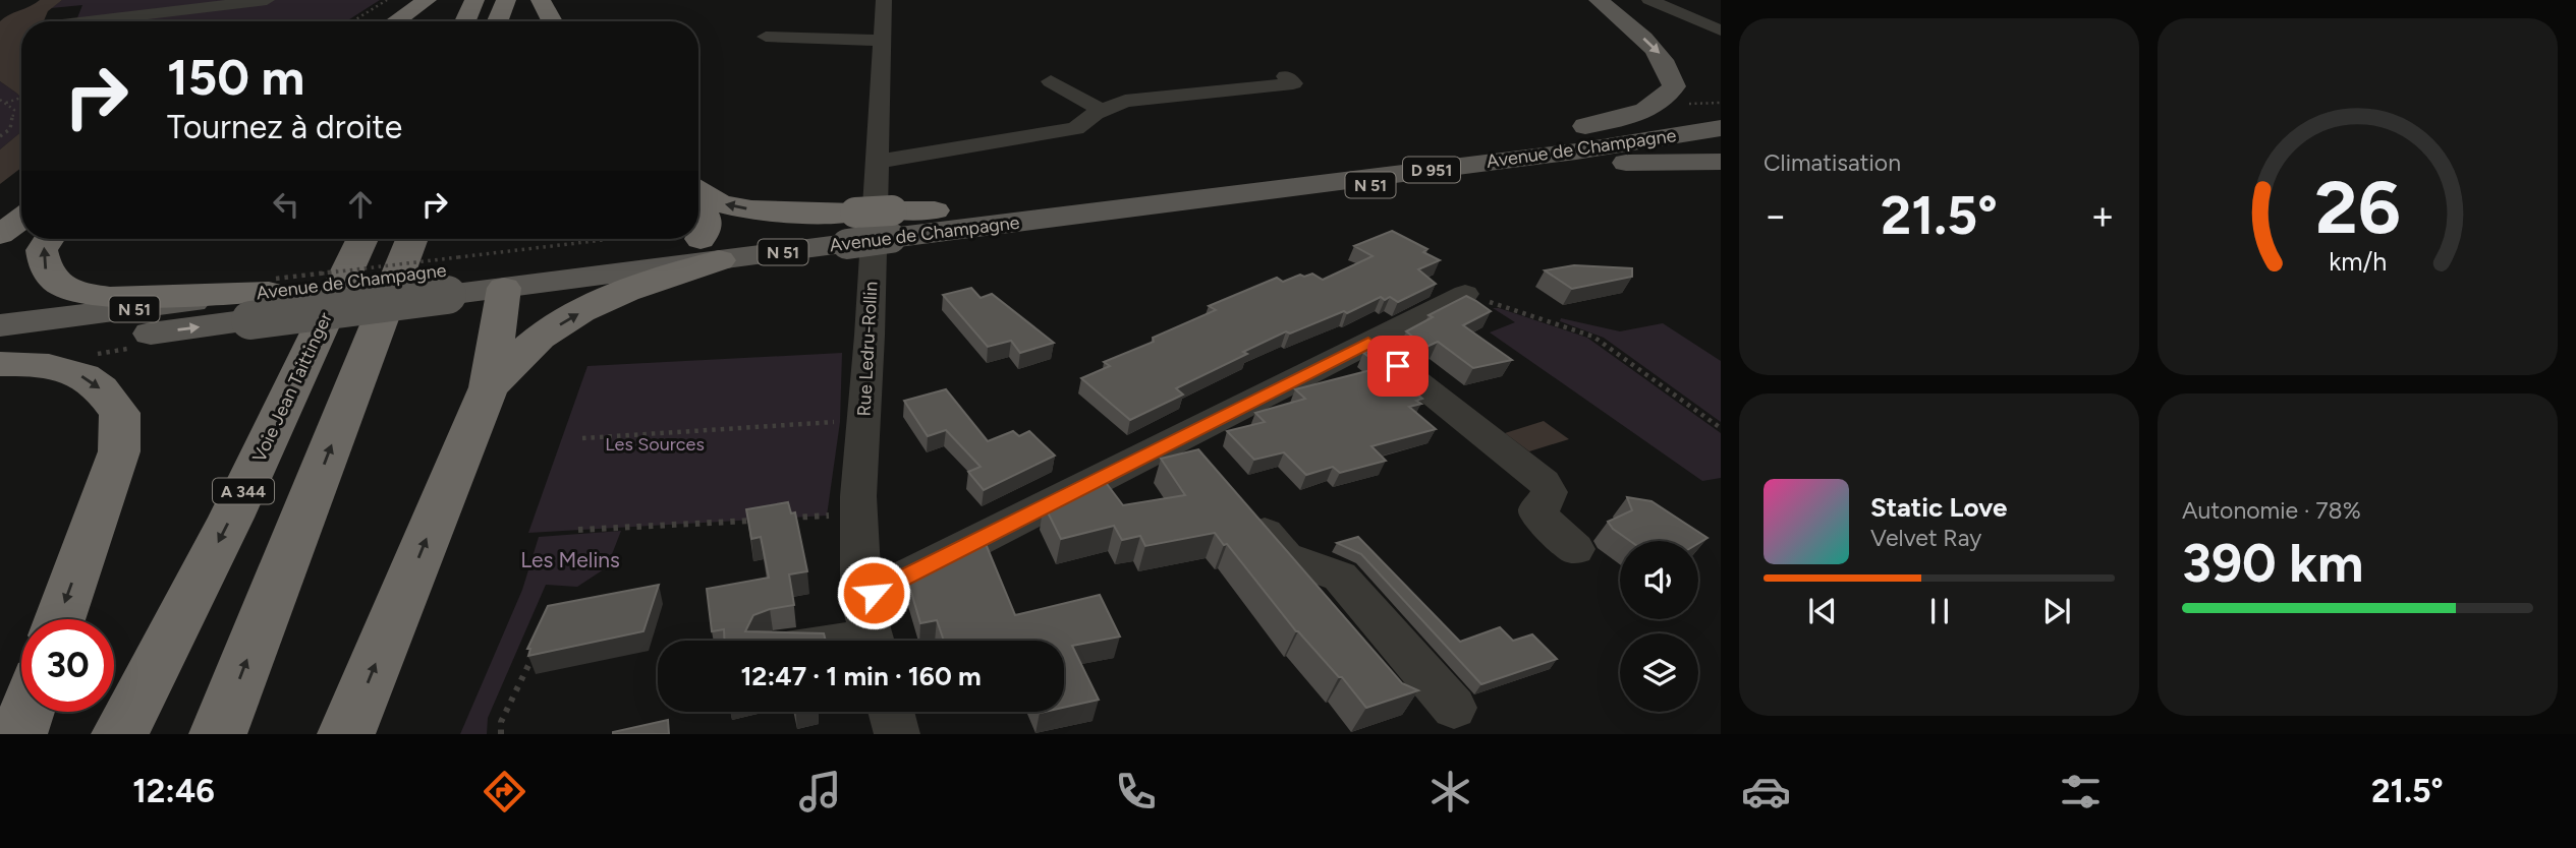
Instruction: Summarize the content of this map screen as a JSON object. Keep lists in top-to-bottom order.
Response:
{
  "streets": {
    "highway": ["Voie Jean Taittinger", "A 344"],
    "main road": ["Avenue de Champagne", "D 951", "N 51"],
    "street": ["Rue Ledru-Rollin"]
  },
  "crossings": [
    ["Avenue de Champagne", "N 51"]
  ],
  "parks": ["Les Sources", "Les Melins"],
  "page": {
    "tile": [
      "Climatisation",
      ["Autonomie · 78%", "390 km"]
    ],
    "turn": ["150 m", "Tournez à droite"],
    "heat": ["−", "21.5°", "+"],
    "song": ["Static Love", "Velvet Ray"],
    "limit": "30",
    "trip": "12:47 · 1 min · 160 m",
    "tabs": ["12:46", "21.5°"],
    "gauge": ["26", "km/h"]
  }
}
